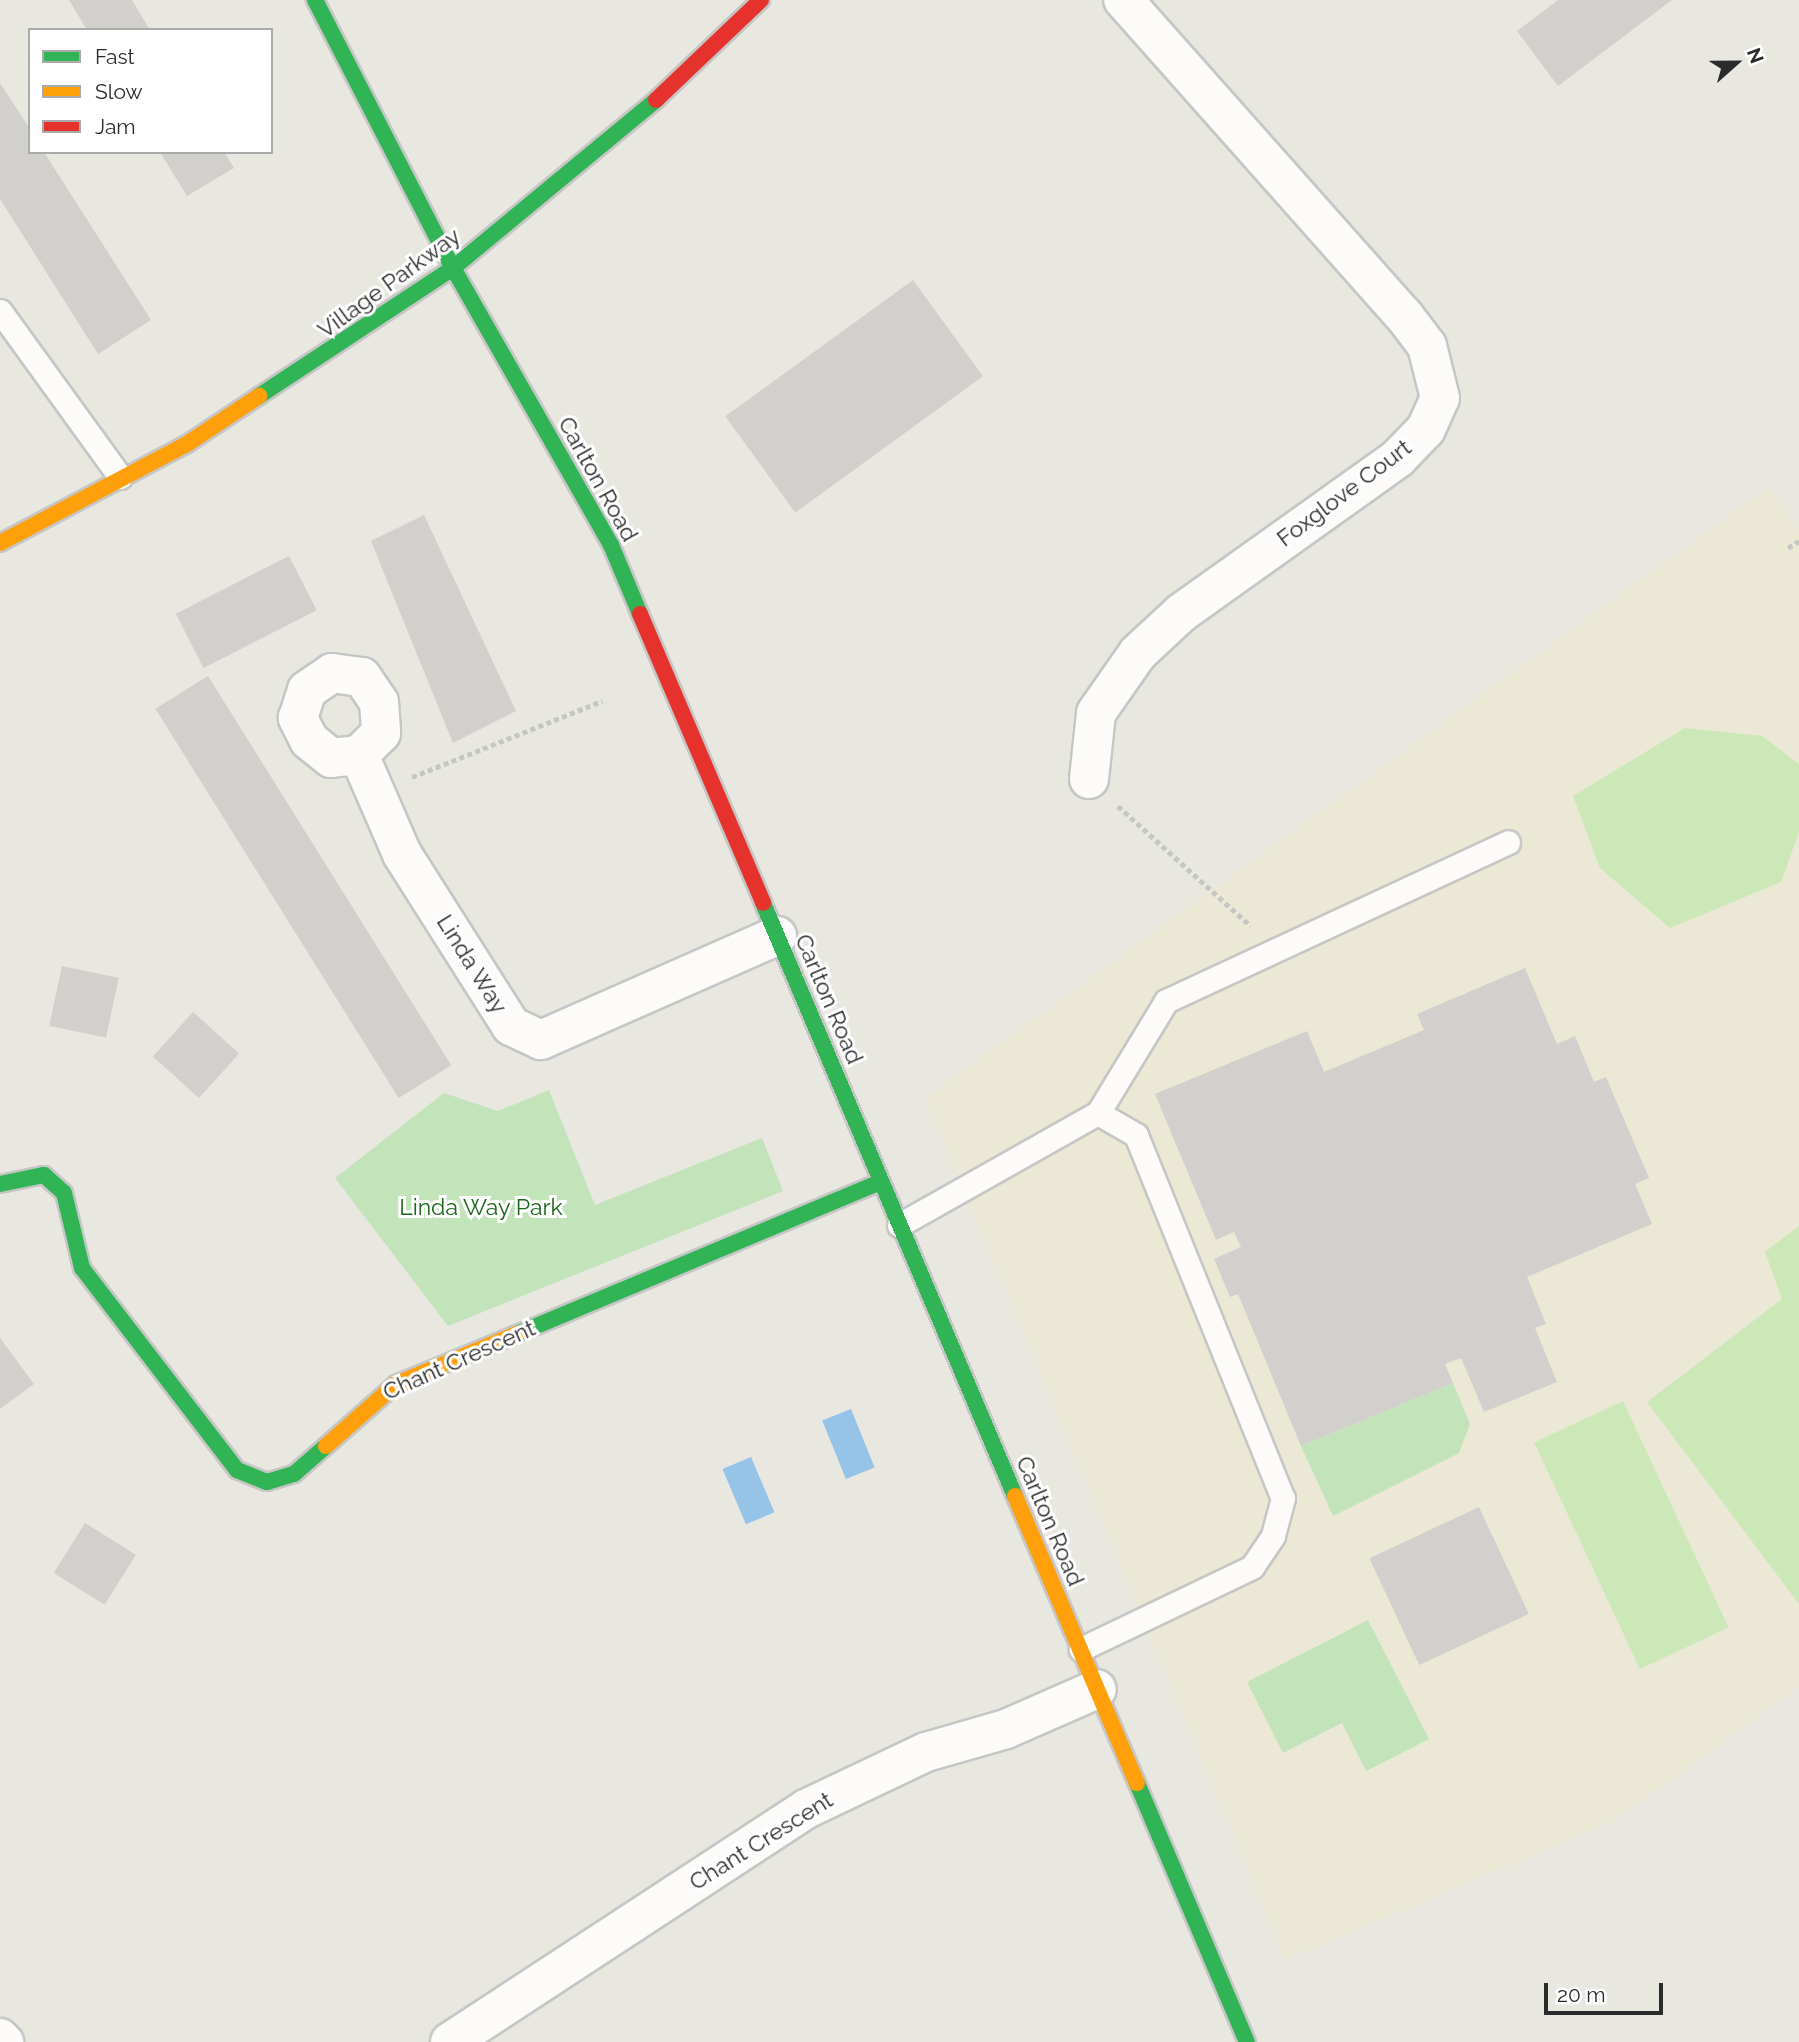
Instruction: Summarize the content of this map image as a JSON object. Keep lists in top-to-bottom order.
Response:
{
  "streets": {
    "main road": ["Village Parkway", "Carlton Road", "Chant Crescent"],
    "street": ["Foxglove Court", "Linda Way"]
  },
  "crossings": [
    ["Village Parkway", "Carlton Road"],
    ["Carlton Road", "Linda Way"],
    ["Carlton Road", "Chant Crescent"]
  ],
  "parks": ["Linda Way Park"],
  "legend": ["Fast", "Slow", "Jam"],
  "scale_bar": "20 m",
  "north": "right"
}
